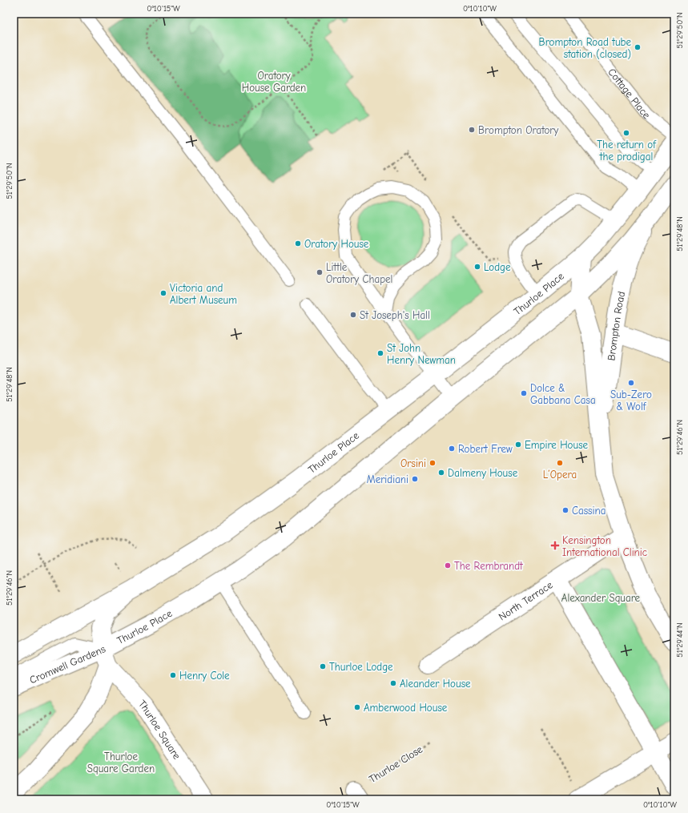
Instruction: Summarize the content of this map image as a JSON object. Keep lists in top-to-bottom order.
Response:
{
  "streets": {
    "main road": [
      "Thurloe Place",
      "Brompton Road",
      "North Terrace",
      "Cromwell Gardens",
      "Thurloe Square"
    ],
    "lane": ["Cottage Place"],
    "path": ["Thurloe Close"]
  },
  "crossings": [
    ["Thurloe Place", "Brompton Road"],
    ["Thurloe Place", "Cromwell Gardens"],
    ["Thurloe Place", "Thurloe Square"],
    ["Brompton Road", "North Terrace"]
  ],
  "parks": ["Oratory House Garden", "Alexander Square", "Thurloe Square Garden"],
  "places": {
    "other": [
      "Brompton Road tube station (closed)",
      "Brompton Oratory",
      "The return of the prodigal",
      "Oratory House",
      "Lodge",
      "Little Oratory Chapel",
      "Victoria and Albert Museum",
      "St Joseph's Hall",
      "St John Henry Newman",
      "Sub-Zero & Wolf",
      "Dolce & Gabbana Casa",
      "Empire House",
      "Robert Frew",
      "Orsini",
      "L’Opera",
      "Dalmeny House",
      "Meridiani",
      "Cassina",
      "The Rembrandt",
      "Thurloe Lodge",
      "Henry Cole",
      "Aleander House",
      "Amberwood House"
    ],
    "health": ["Kensington International Clinic"]
  },
  "coordinates": [
    "0°10'15\"W",
    "0°10'10\"W",
    "51°29'50\"N",
    "51°29'48\"N",
    "51°29'46\"N",
    "51°29'44\"N"
  ]
}
